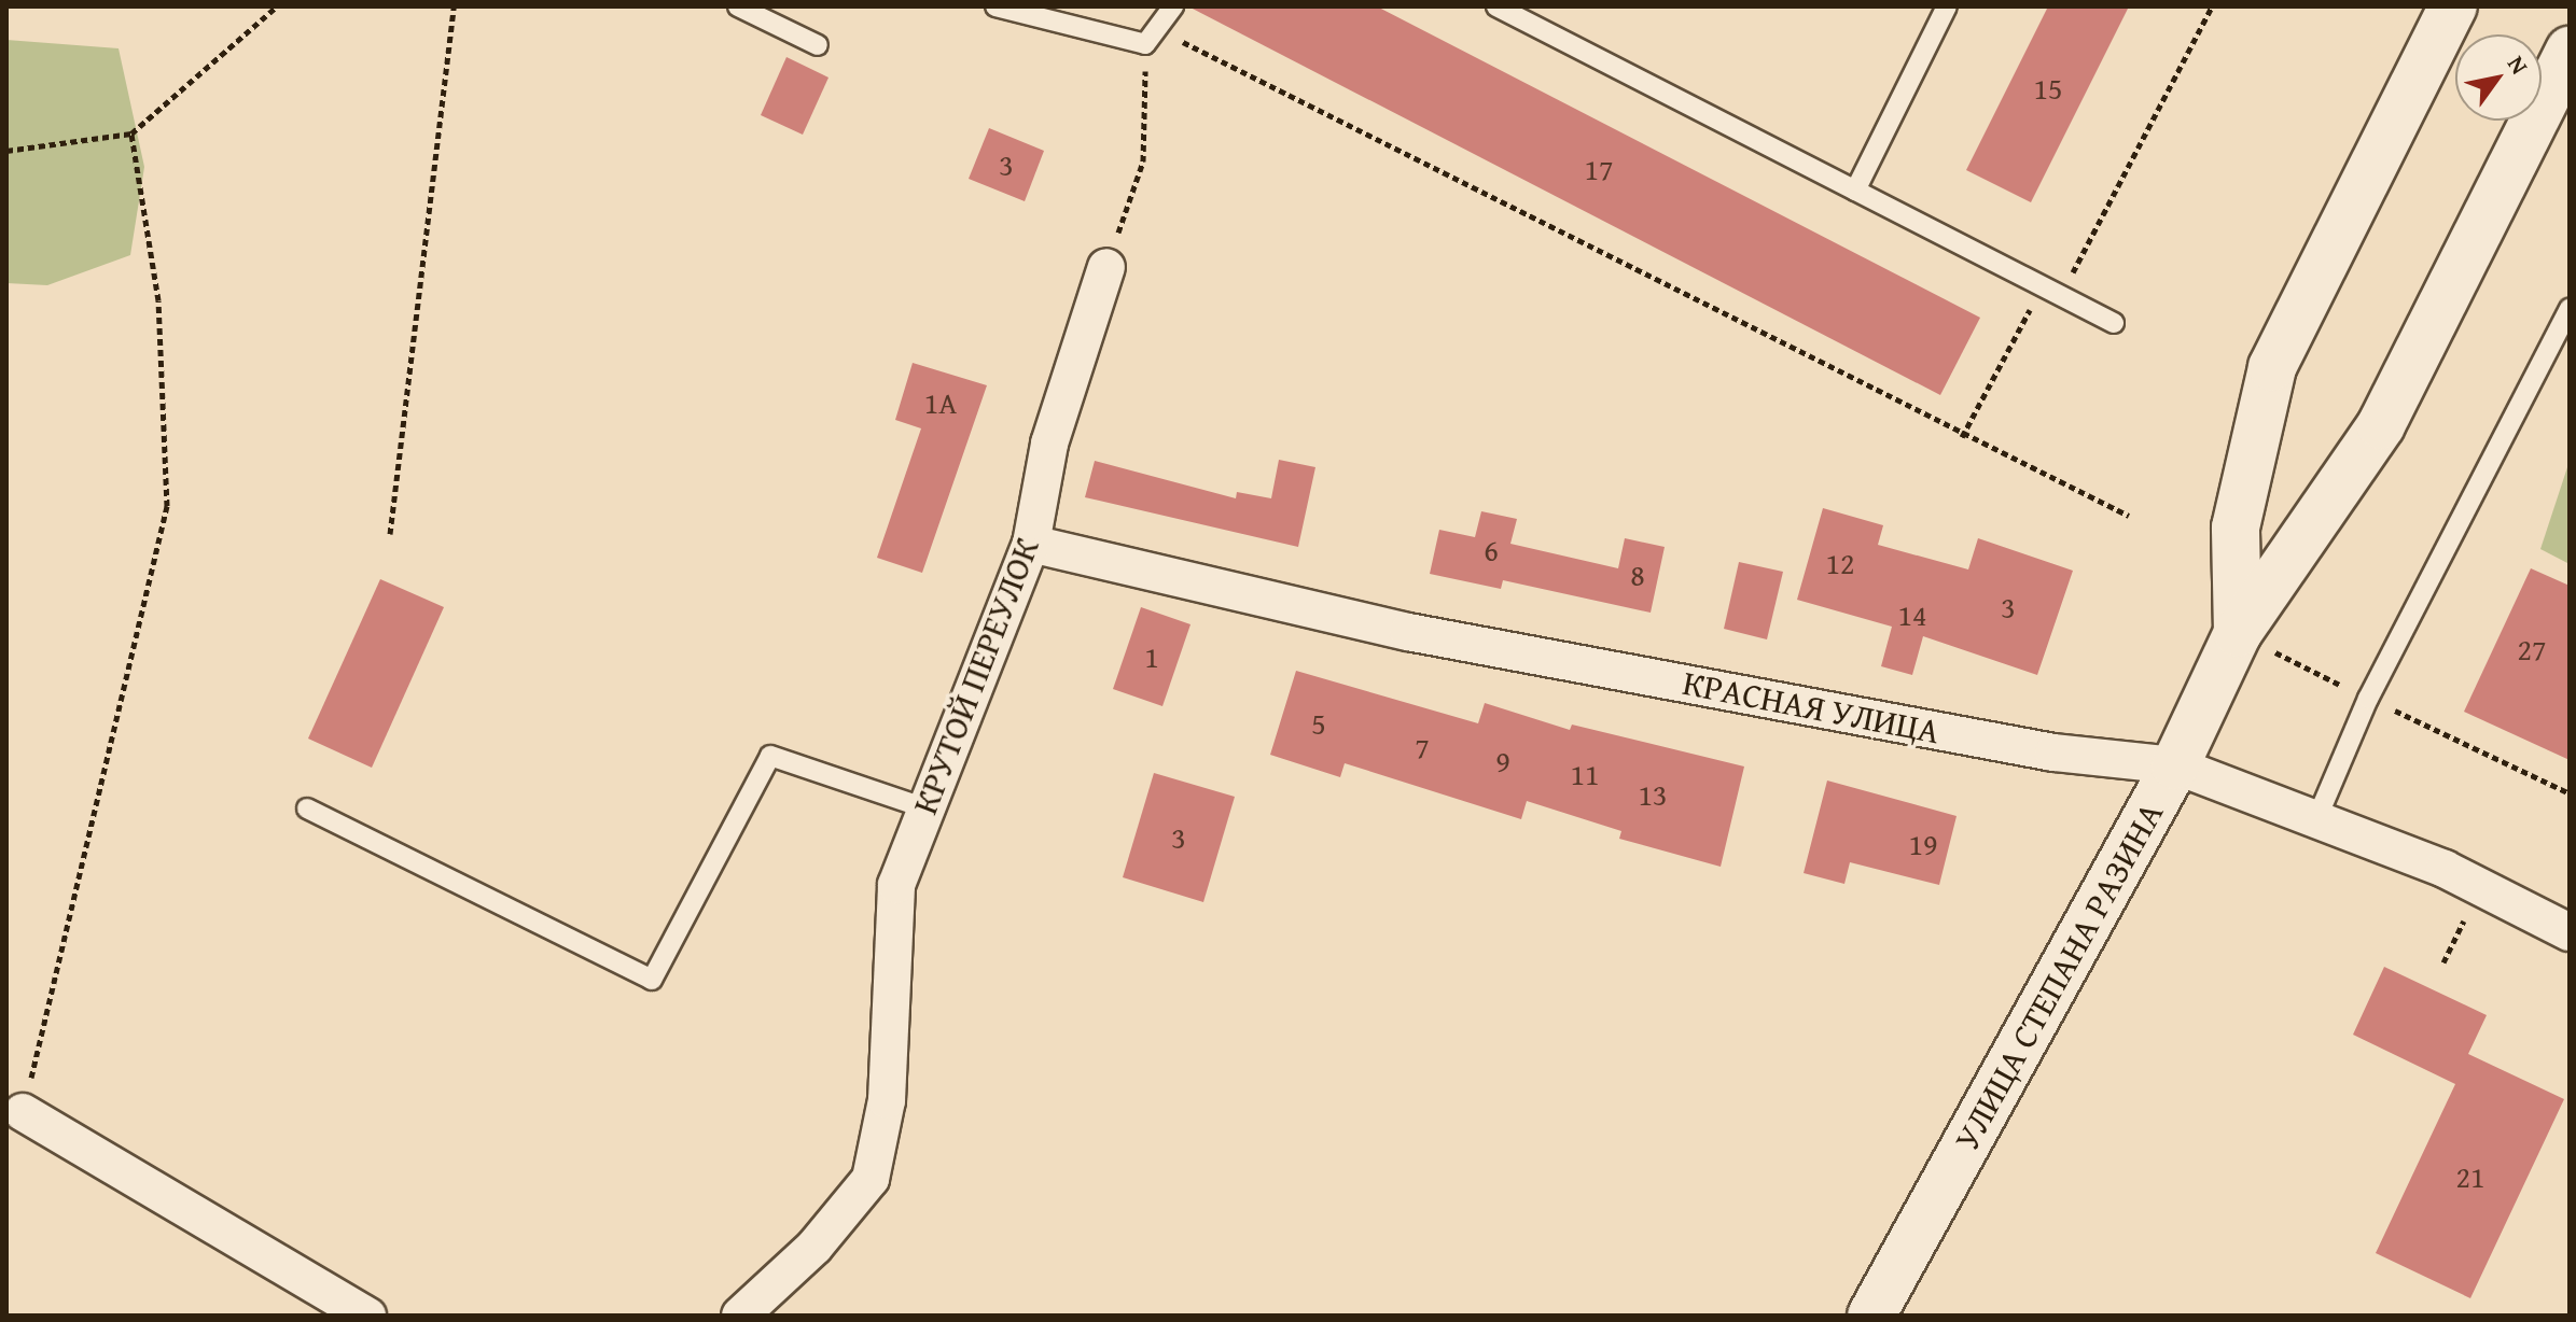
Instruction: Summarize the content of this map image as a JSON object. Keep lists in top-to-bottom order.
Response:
{
  "streets": {
    "main road": ["УЛИЦА СТЕПАНА РАЗИНА"],
    "street": ["КРУТОЙ ПЕРЕУЛОК", "КРАСНАЯ УЛИЦА"]
  },
  "crossings": [
    ["КРУТОЙ ПЕРЕУЛОК", "КРАСНАЯ УЛИЦА"],
    ["КРАСНАЯ УЛИЦА", "УЛИЦА СТЕПАНА РАЗИНА"]
  ],
  "house_numbers": [
    "15",
    "3",
    "17",
    "1А",
    "6",
    "12",
    "8",
    "3",
    "14",
    "27",
    "1",
    "5",
    "7",
    "9",
    "11",
    "13",
    "3",
    "19",
    "21"
  ],
  "north": "top right"
}
